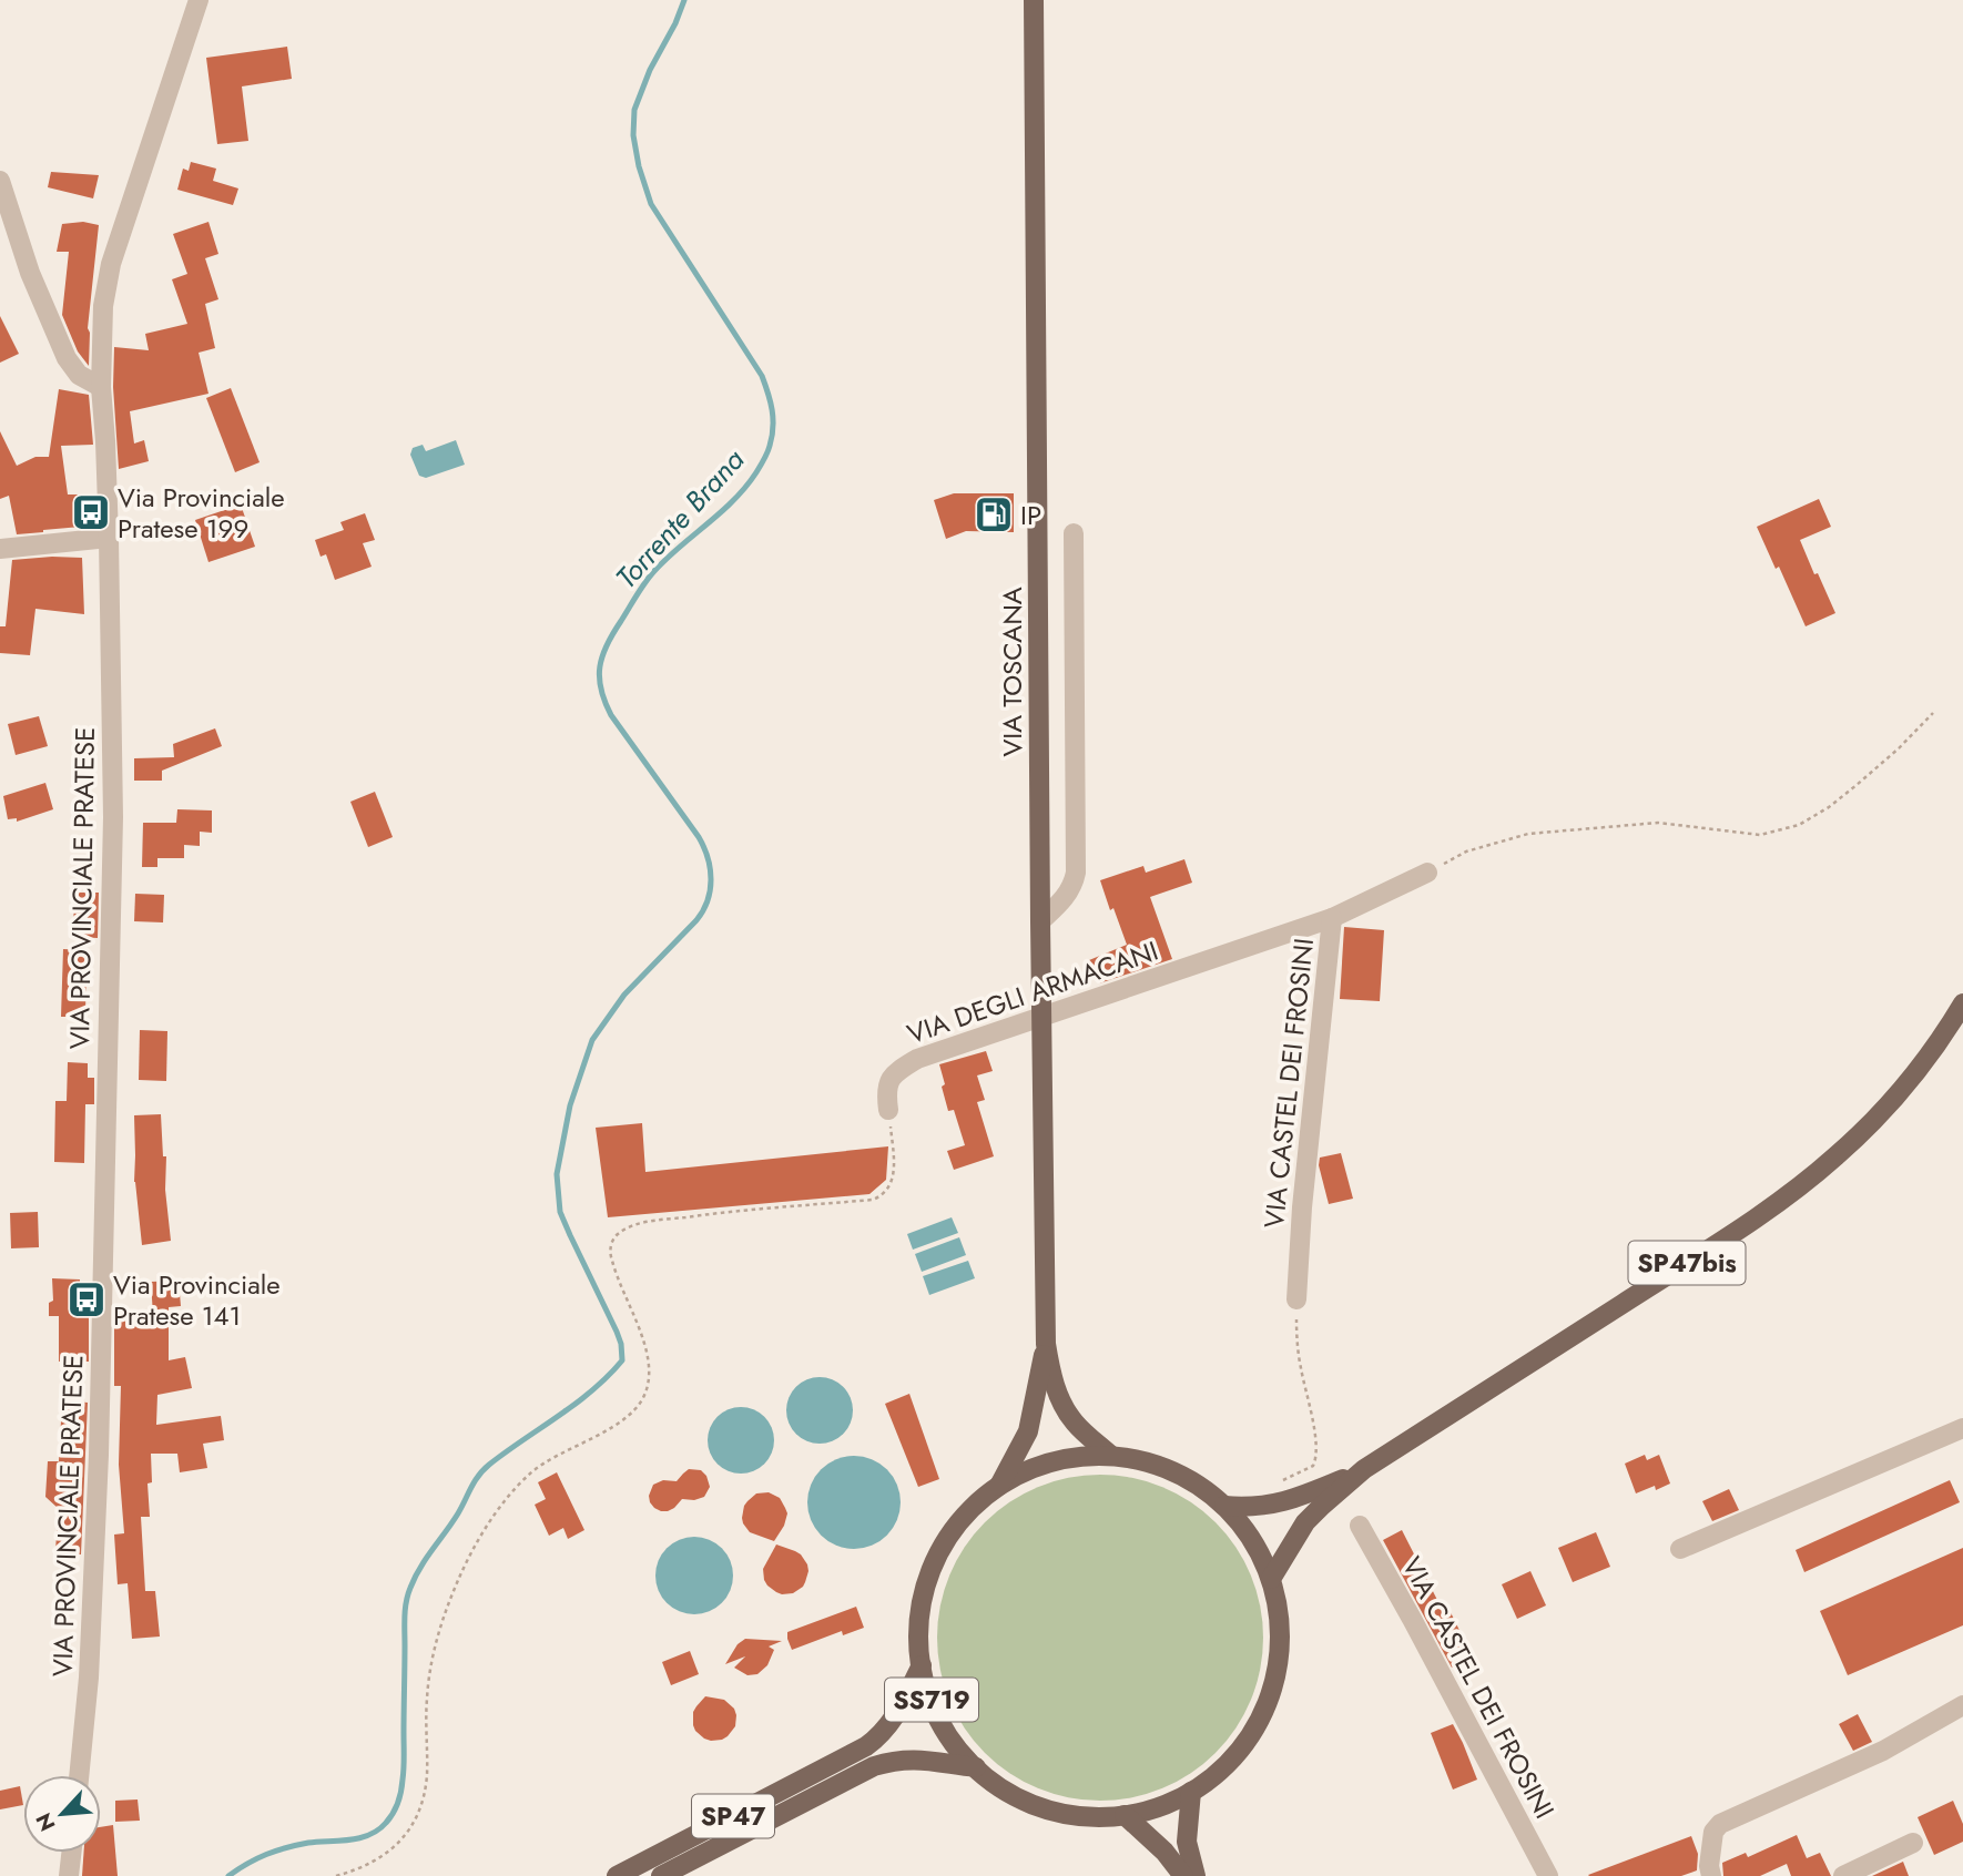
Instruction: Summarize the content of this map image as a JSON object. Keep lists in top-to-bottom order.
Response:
{
  "streets": {
    "main road": [
      "VIA TOSCANA",
      "SP47bis",
      "SS719",
      "SP47"
    ],
    "street": ["VIA PROVINCIALE PRATESE", "VIA DEGLI ARMACANI", "VIA CASTEL DEI FROSINI"]
  },
  "crossings": [
    ["VIA TOSCANA", "VIA DEGLI ARMACANI"],
    ["VIA TOSCANA", "SS719"],
    ["VIA DEGLI ARMACANI", "VIA CASTEL DEI FROSINI"],
    ["SP47bis", "SS719"],
    ["SS719", "SP47"]
  ],
  "water": ["Torrente Brana"],
  "places": {
    "bus stop": ["Via Provinciale Pratese 199", "Via Provinciale Pratese 141"],
    "fuel station": ["IP"]
  },
  "north": "bottom left"
}
